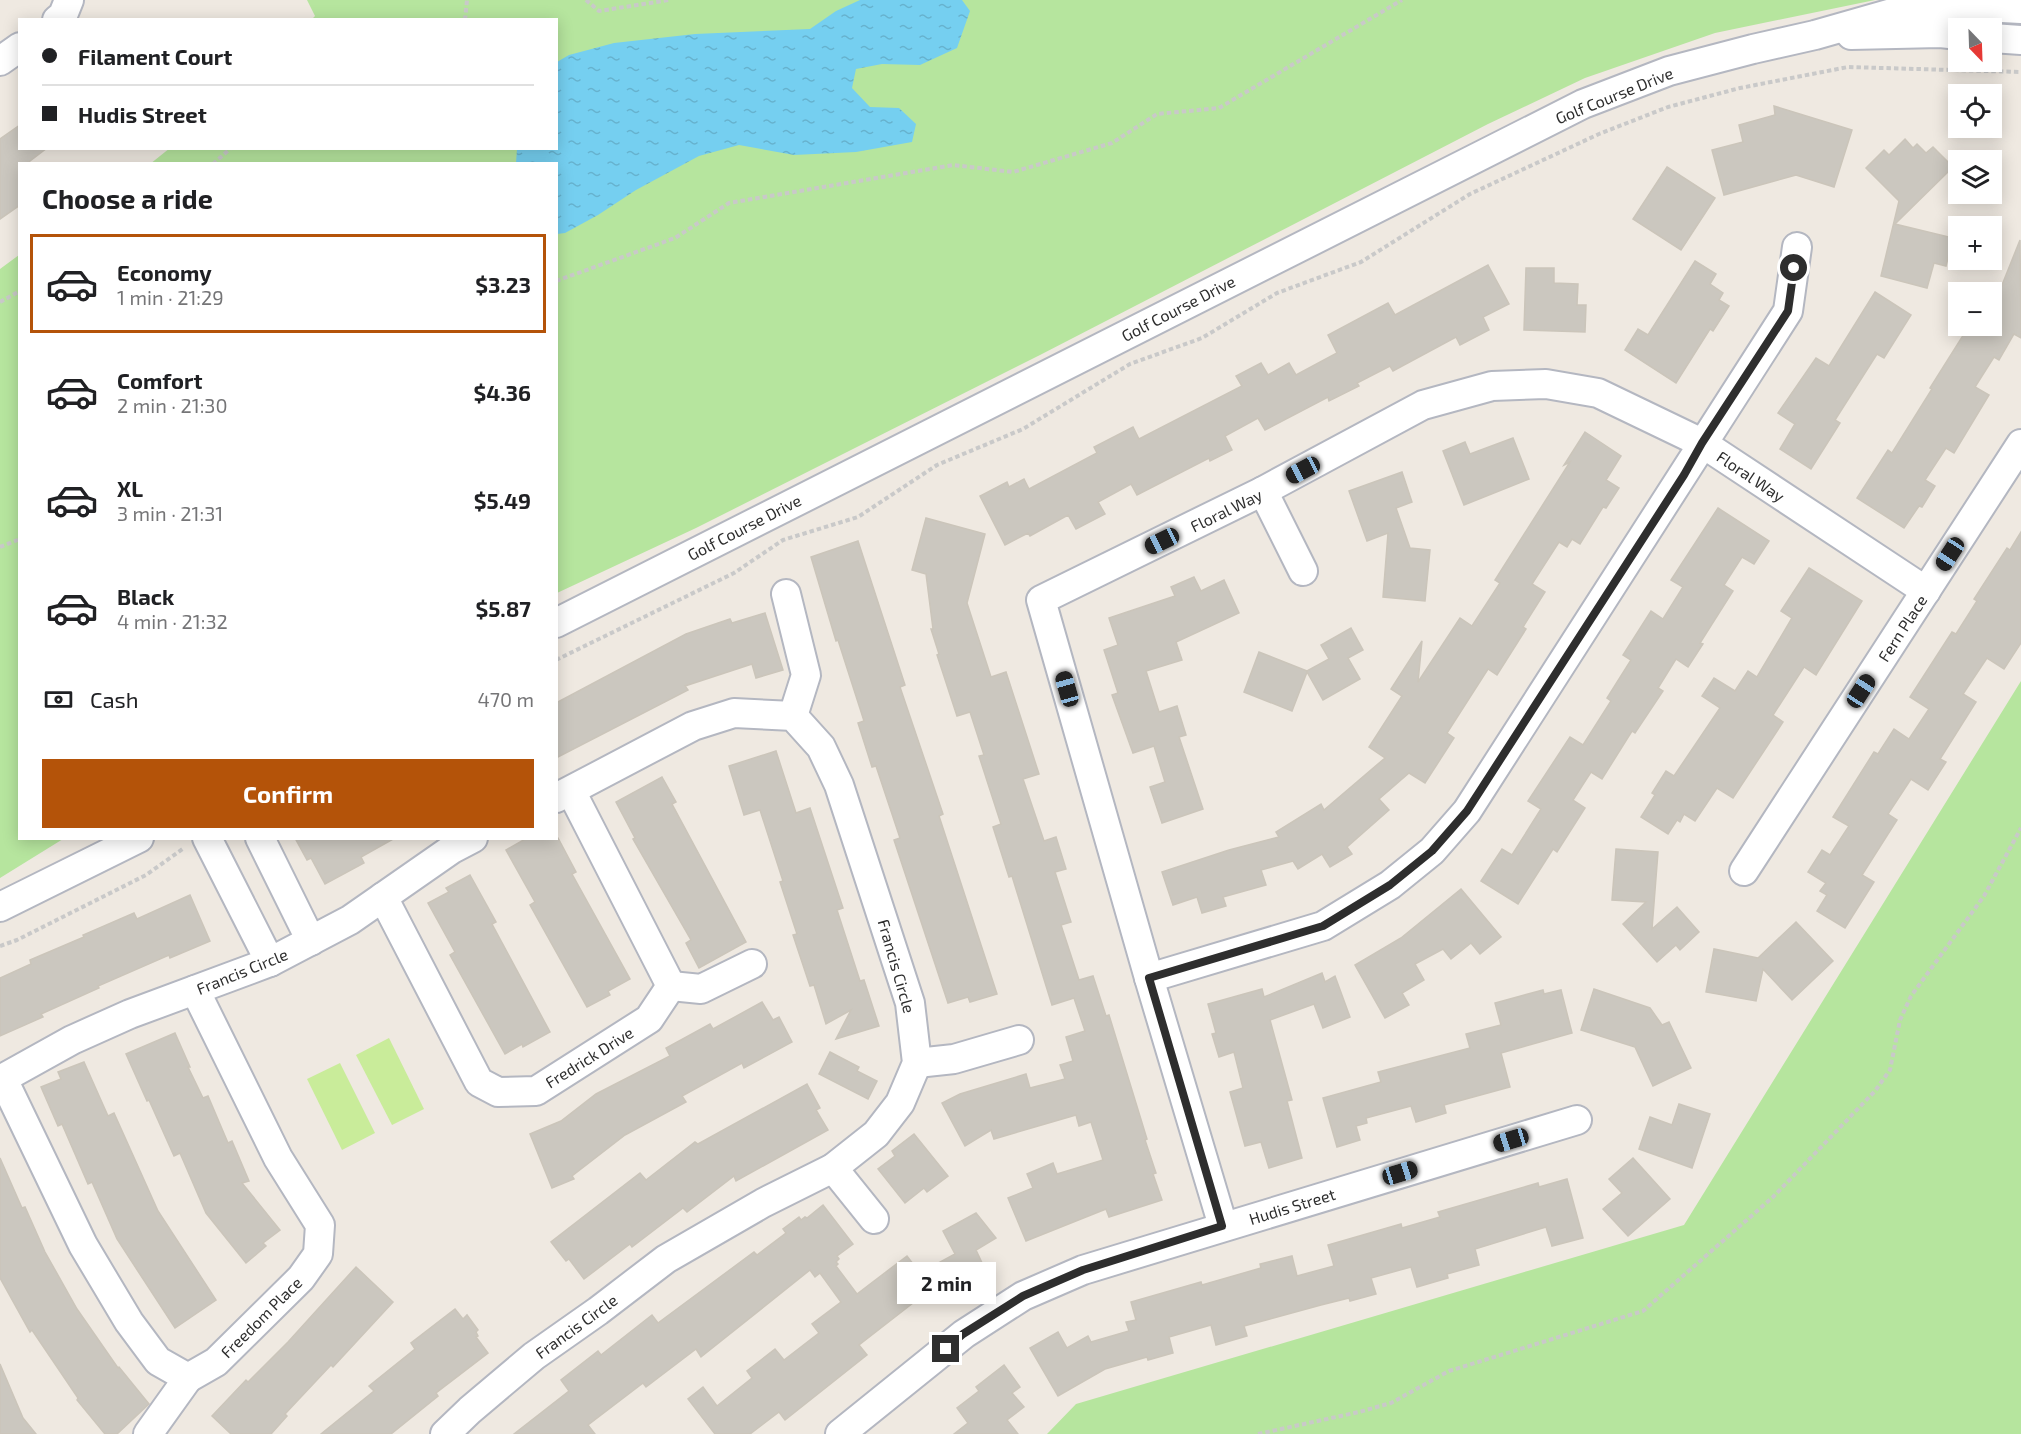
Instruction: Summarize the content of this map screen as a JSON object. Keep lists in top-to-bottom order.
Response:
{
  "streets": {
    "street": [
      "Golf Course Drive",
      "Floral Way",
      "Fern Place",
      "Francis Circle",
      "Fredrick Drive",
      "Hudis Street",
      "Freedom Place"
    ]
  },
  "crossings": [
    ["Floral Way", "Fern Place"],
    ["Floral Way", "Hudis Street"],
    ["Francis Circle", "Fredrick Drive"],
    ["Francis Circle", "Freedom Place"]
  ],
  "north": "bottom right",
  "page": {
    "map_buttons": ["+", "−"],
    "banner": ["Filament Court", "Hudis Street"],
    "heading": "Choose a ride",
    "list": [
      {
        "name": "Economy",
        "note": "1 min · 21:29",
        "value": "$3.23"
      },
      {
        "name": "Comfort",
        "note": "2 min · 21:30",
        "value": "$4.36"
      },
      {
        "name": "XL",
        "note": "3 min · 21:31",
        "value": "$5.49"
      },
      {
        "name": "Black",
        "note": "4 min · 21:32",
        "value": "$5.87"
      }
    ],
    "pay": ["Cash", "470 m"],
    "buttons": "Confirm",
    "bubble": "2 min"
  }
}
